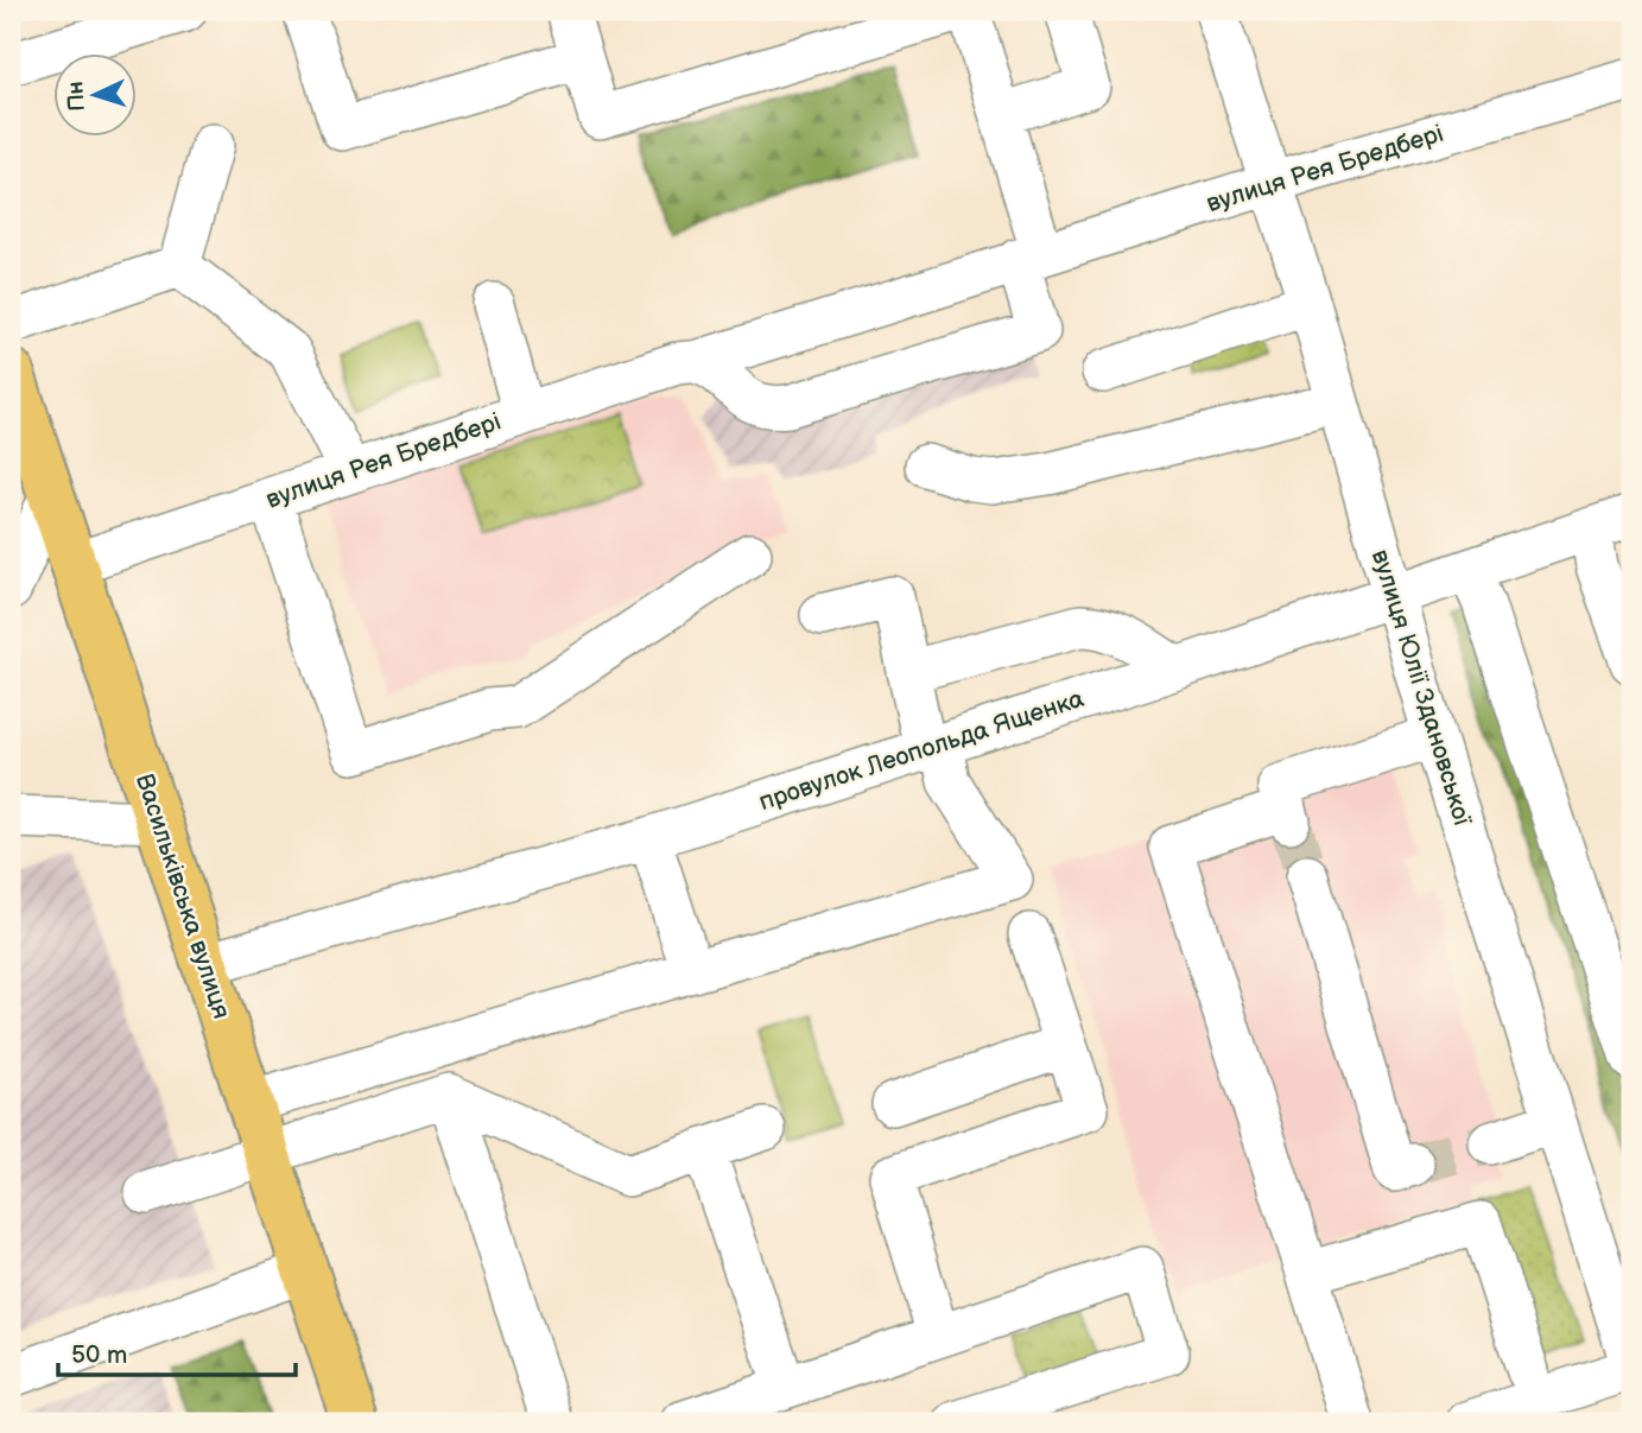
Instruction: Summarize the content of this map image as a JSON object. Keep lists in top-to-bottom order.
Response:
{
  "streets": {
    "main road": ["Васильківська вулиця"],
    "street": ["вулиця Рея Бредбері", "вулиця Юлії Здановської", "провулок Леопольда Ященка"]
  },
  "crossings": [
    ["вулиця Рея Бредбері", "вулиця Юлії Здановської"],
    ["вулиця Рея Бредбері", "Васильківська вулиця"],
    ["вулиця Юлії Здановської", "провулок Леопольда Ященка"],
    ["провулок Леопольда Ященка", "Васильківська вулиця"]
  ],
  "scale_bar": "50 m",
  "north": "left"
}
